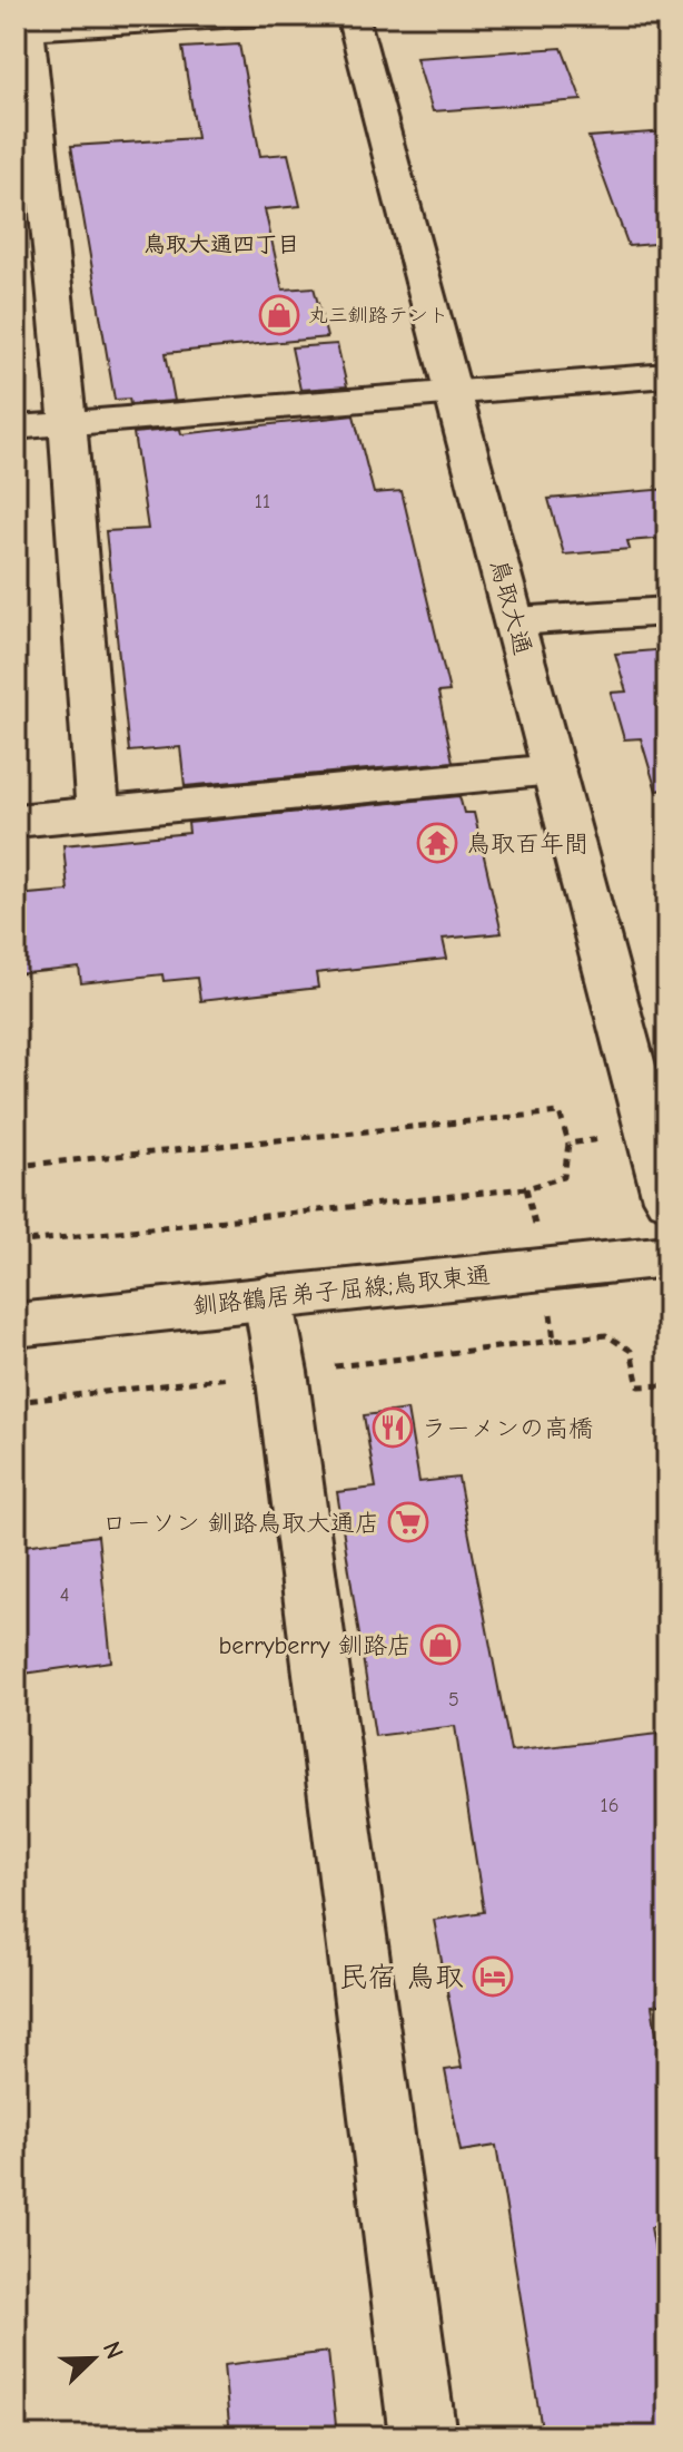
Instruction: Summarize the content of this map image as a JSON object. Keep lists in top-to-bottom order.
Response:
{
  "streets": {
    "main road": ["鳥取大通", "釧路鶴居弟子屈線;鳥取東通"]
  },
  "districts": ["鳥取大通四丁目"],
  "places": {
    "shop": ["丸三釧路テント", "berryberry 釧路店"],
    "temple": ["鳥取百年間"],
    "restaurant": ["ラーメンの高橋"],
    "supermarket": ["ローソン 釧路鳥取大通店"],
    "hotel": ["民宿 鳥取"]
  },
  "house_numbers": [
    "11",
    "4",
    "5",
    "16"
  ],
  "north": "top right"
}
